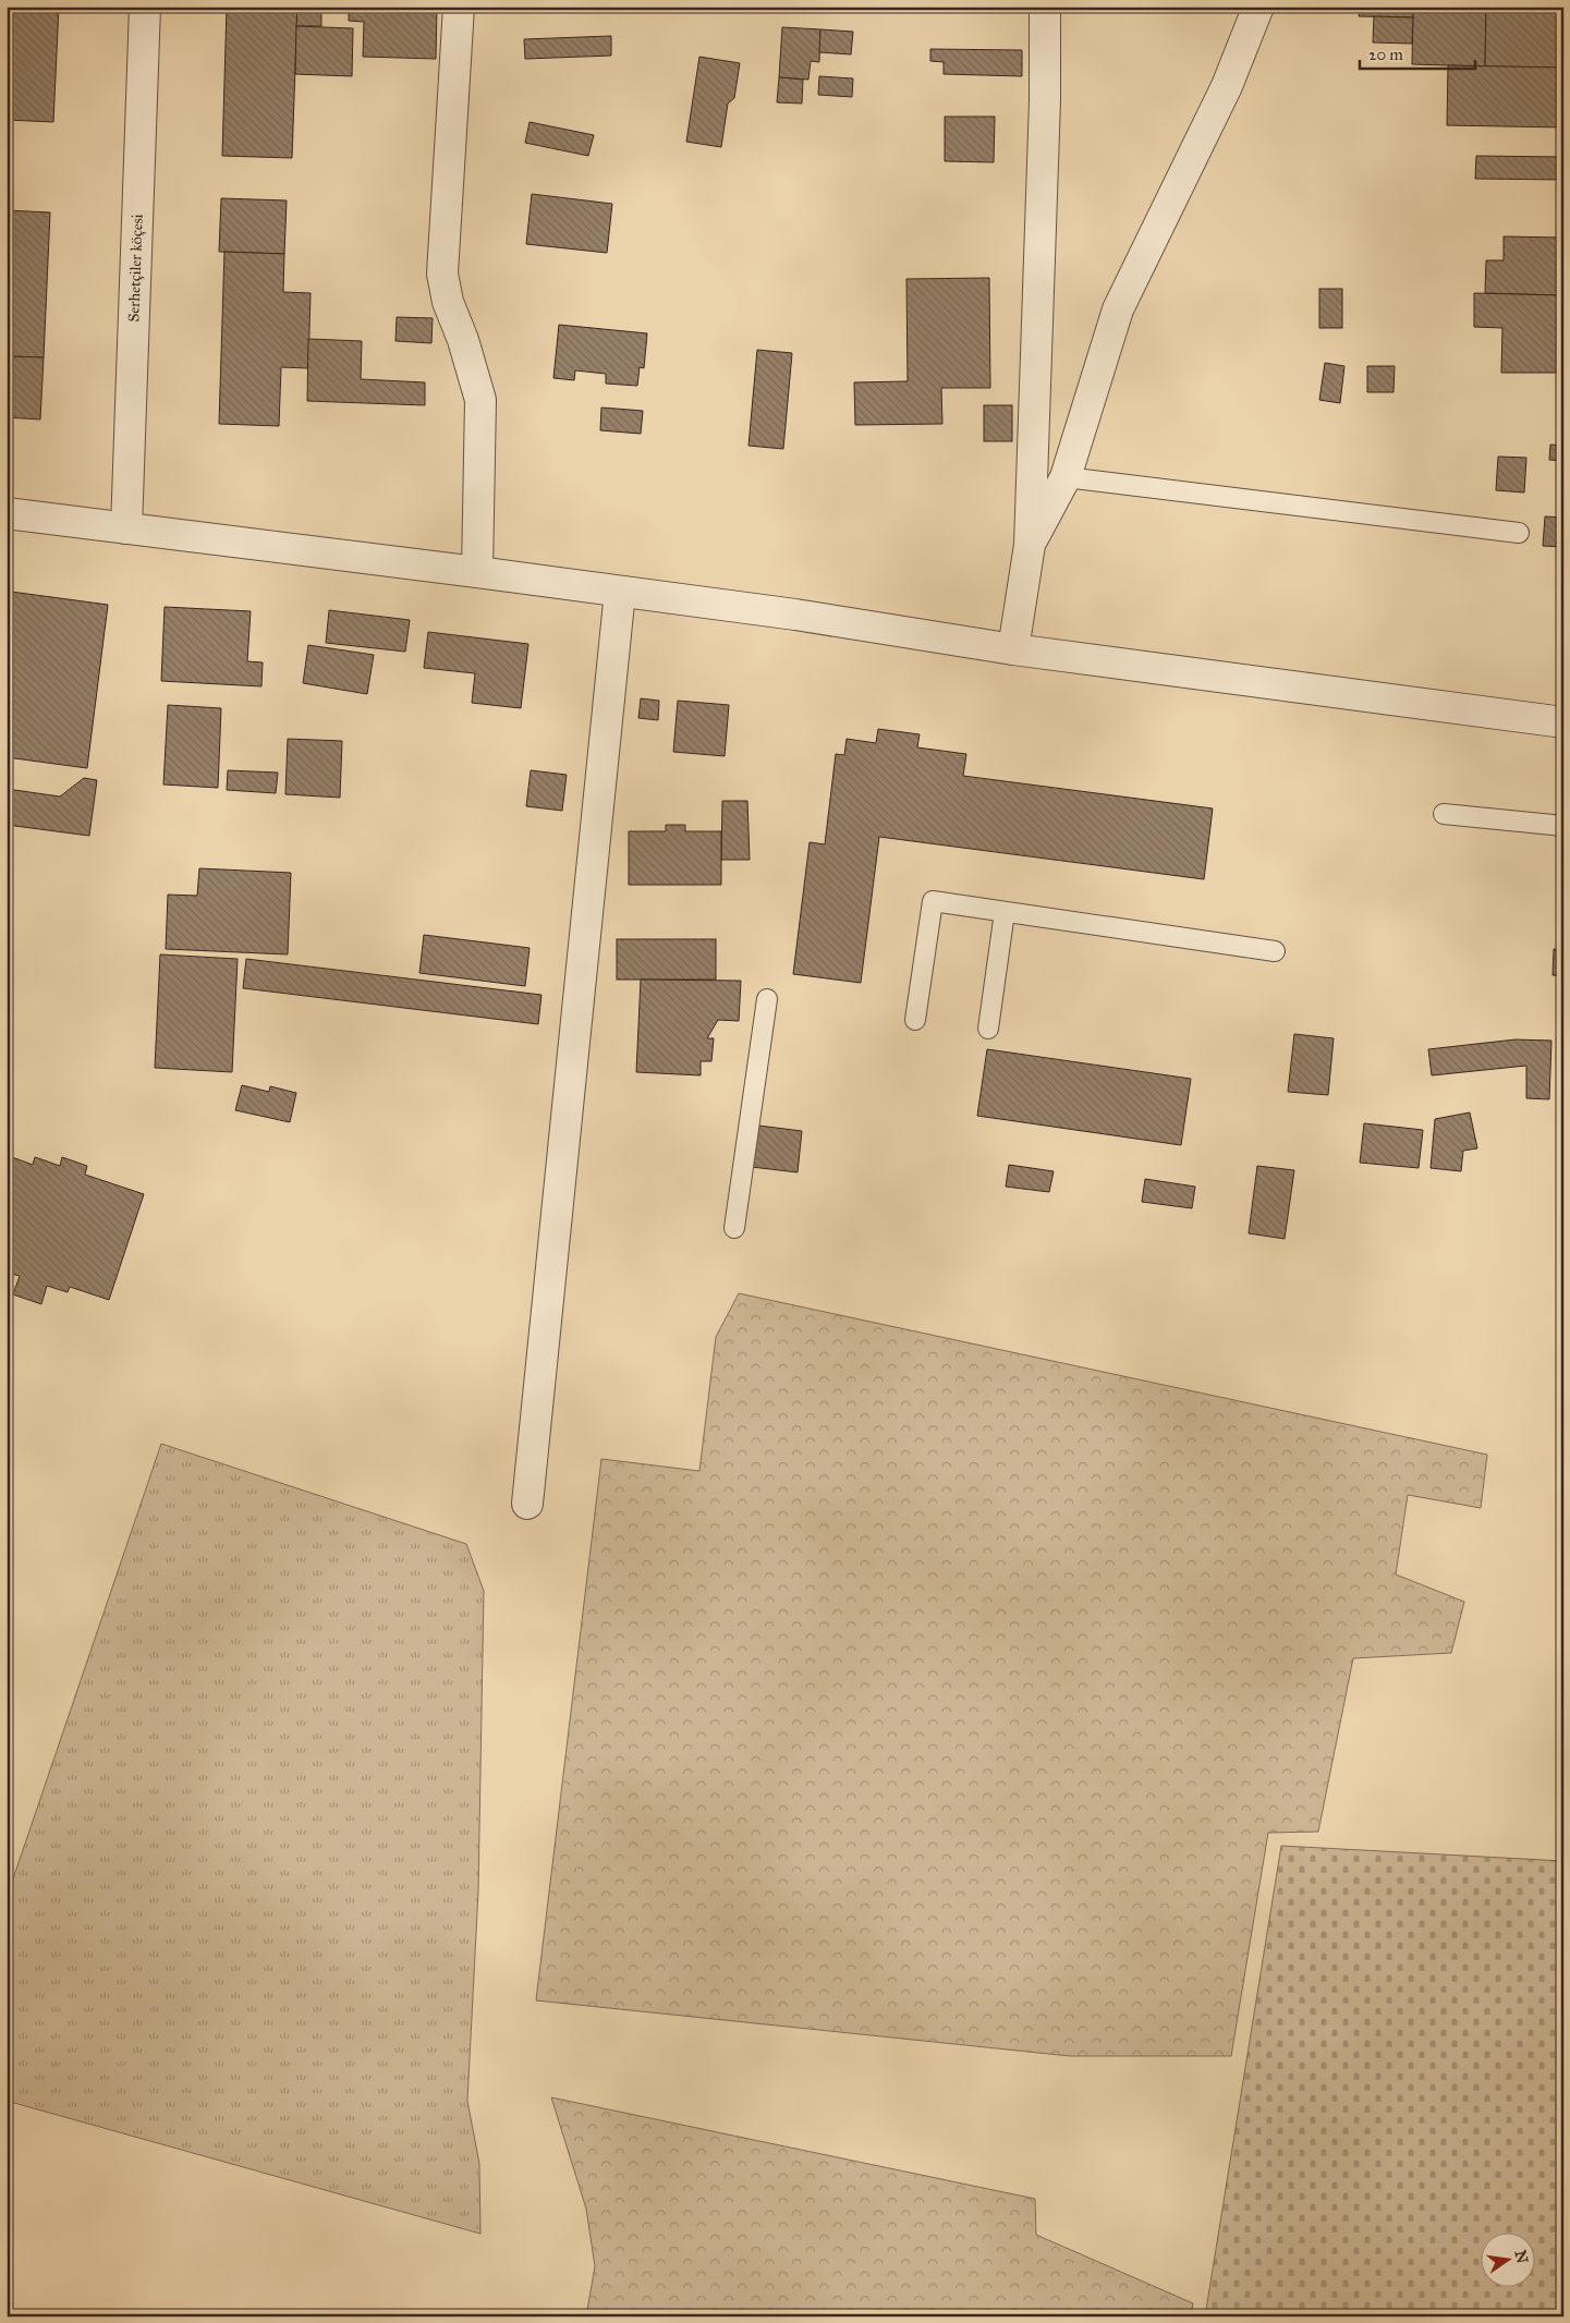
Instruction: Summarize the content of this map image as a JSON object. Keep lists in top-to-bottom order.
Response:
{
  "streets": {
    "street": ["Serhetçiler köçesi"]
  },
  "scale_bar": "20 m",
  "north": "right"
}
